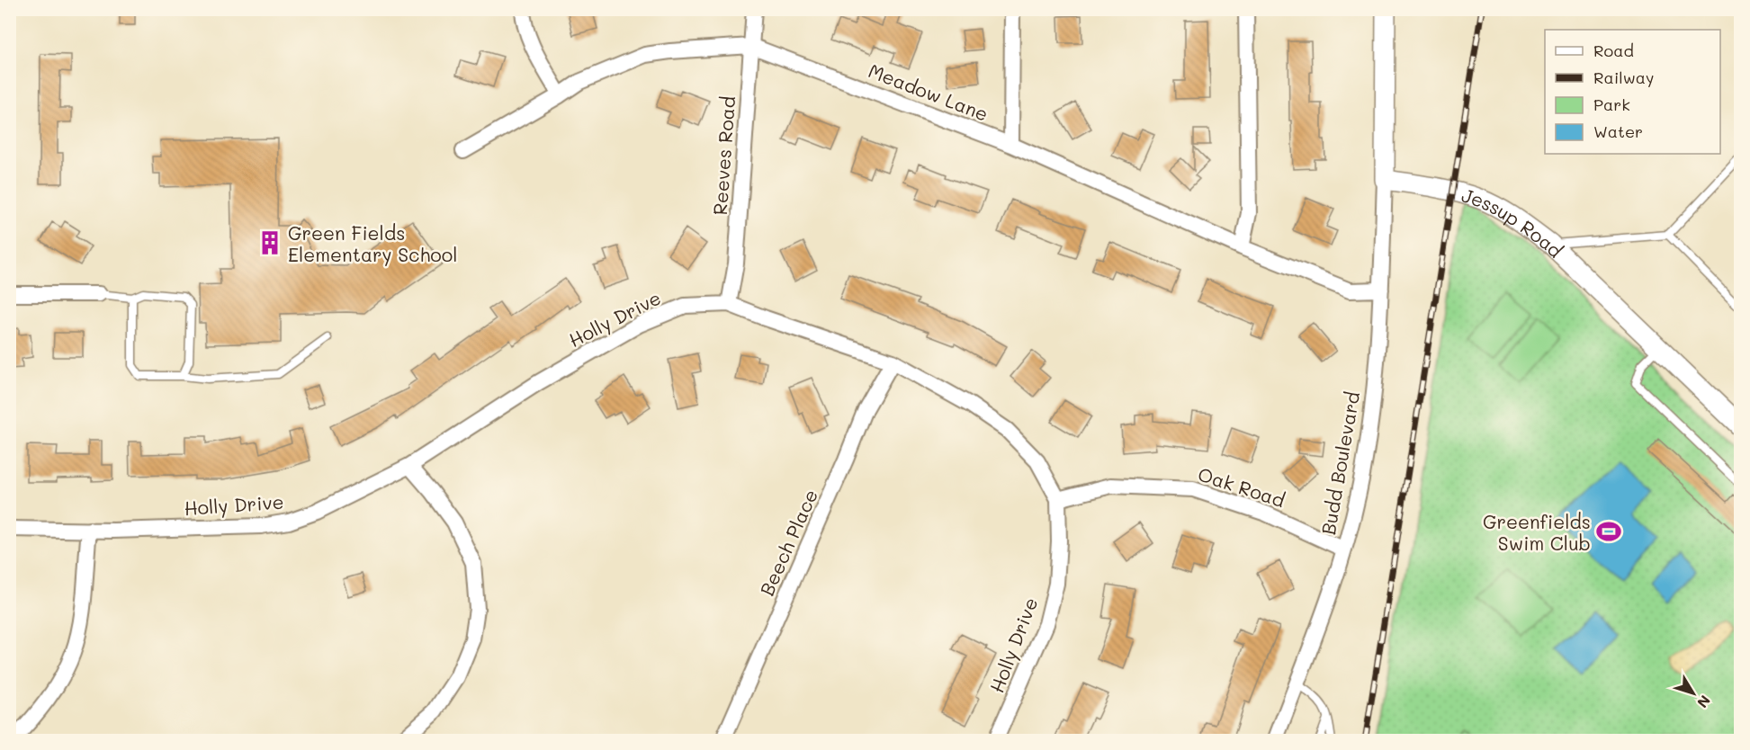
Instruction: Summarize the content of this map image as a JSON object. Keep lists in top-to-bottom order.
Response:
{
  "streets": {
    "street": [
      "Meadow Lane",
      "Reeves Road",
      "Jessup Road",
      "Holly Drive",
      "Budd Boulevard",
      "Oak Road",
      "Beech Place"
    ]
  },
  "crossings": [
    ["Meadow Lane", "Reeves Road"],
    ["Meadow Lane", "Budd Boulevard"],
    ["Reeves Road", "Holly Drive"],
    ["Jessup Road", "Budd Boulevard"],
    ["Holly Drive", "Oak Road"],
    ["Holly Drive", "Beech Place"],
    ["Budd Boulevard", "Oak Road"]
  ],
  "places": {
    "building": ["Green Fields Elementary School"],
    "sports": ["Greenfields Swim Club"]
  },
  "legend": [
    "Road",
    "Railway",
    "Park",
    "Water"
  ],
  "north": "bottom right"
}
